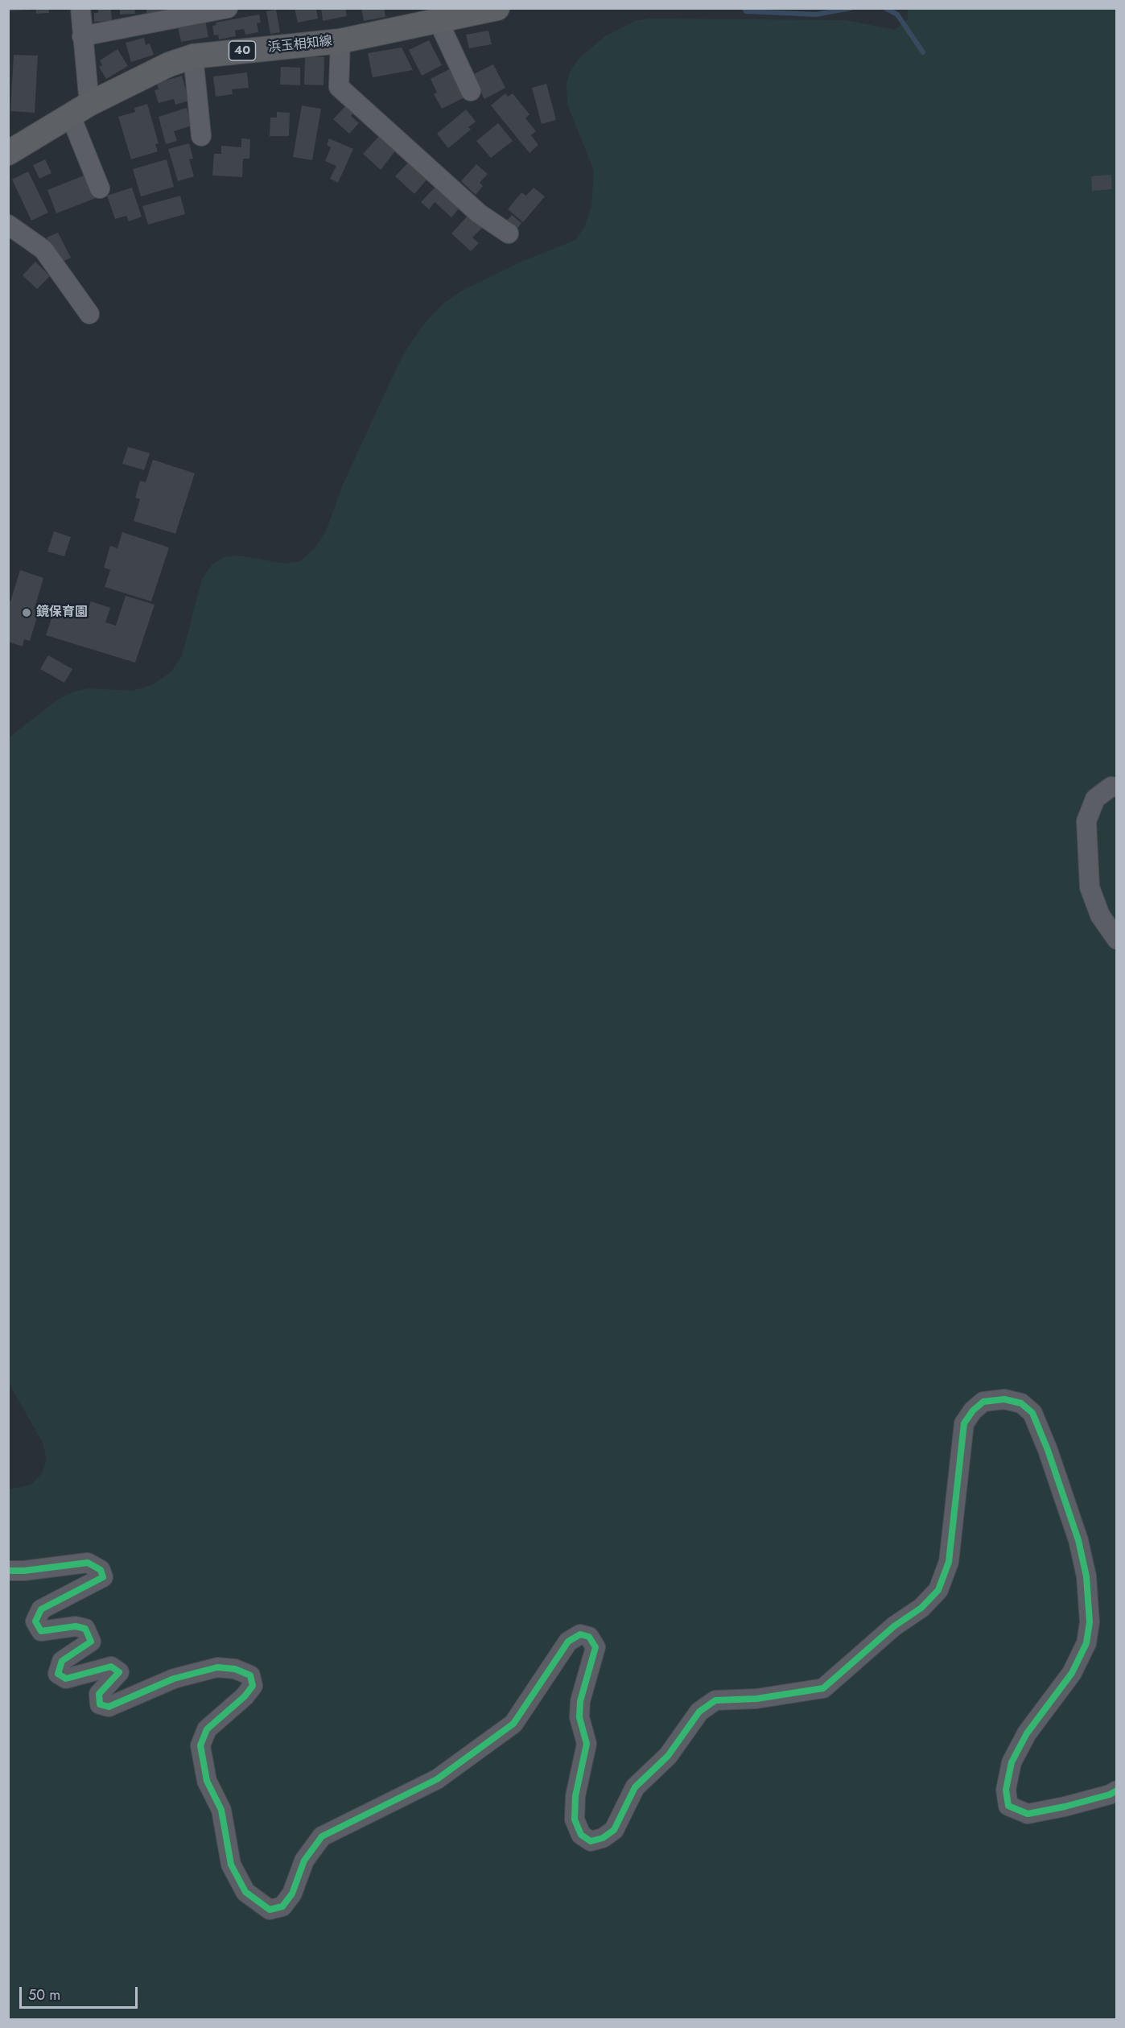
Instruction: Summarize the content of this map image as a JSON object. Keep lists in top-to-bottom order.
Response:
{
  "streets": {
    "main road": ["浜玉相知線", "40"]
  },
  "places": ["鏡保育園"],
  "scale_bar": "50 m"
}
